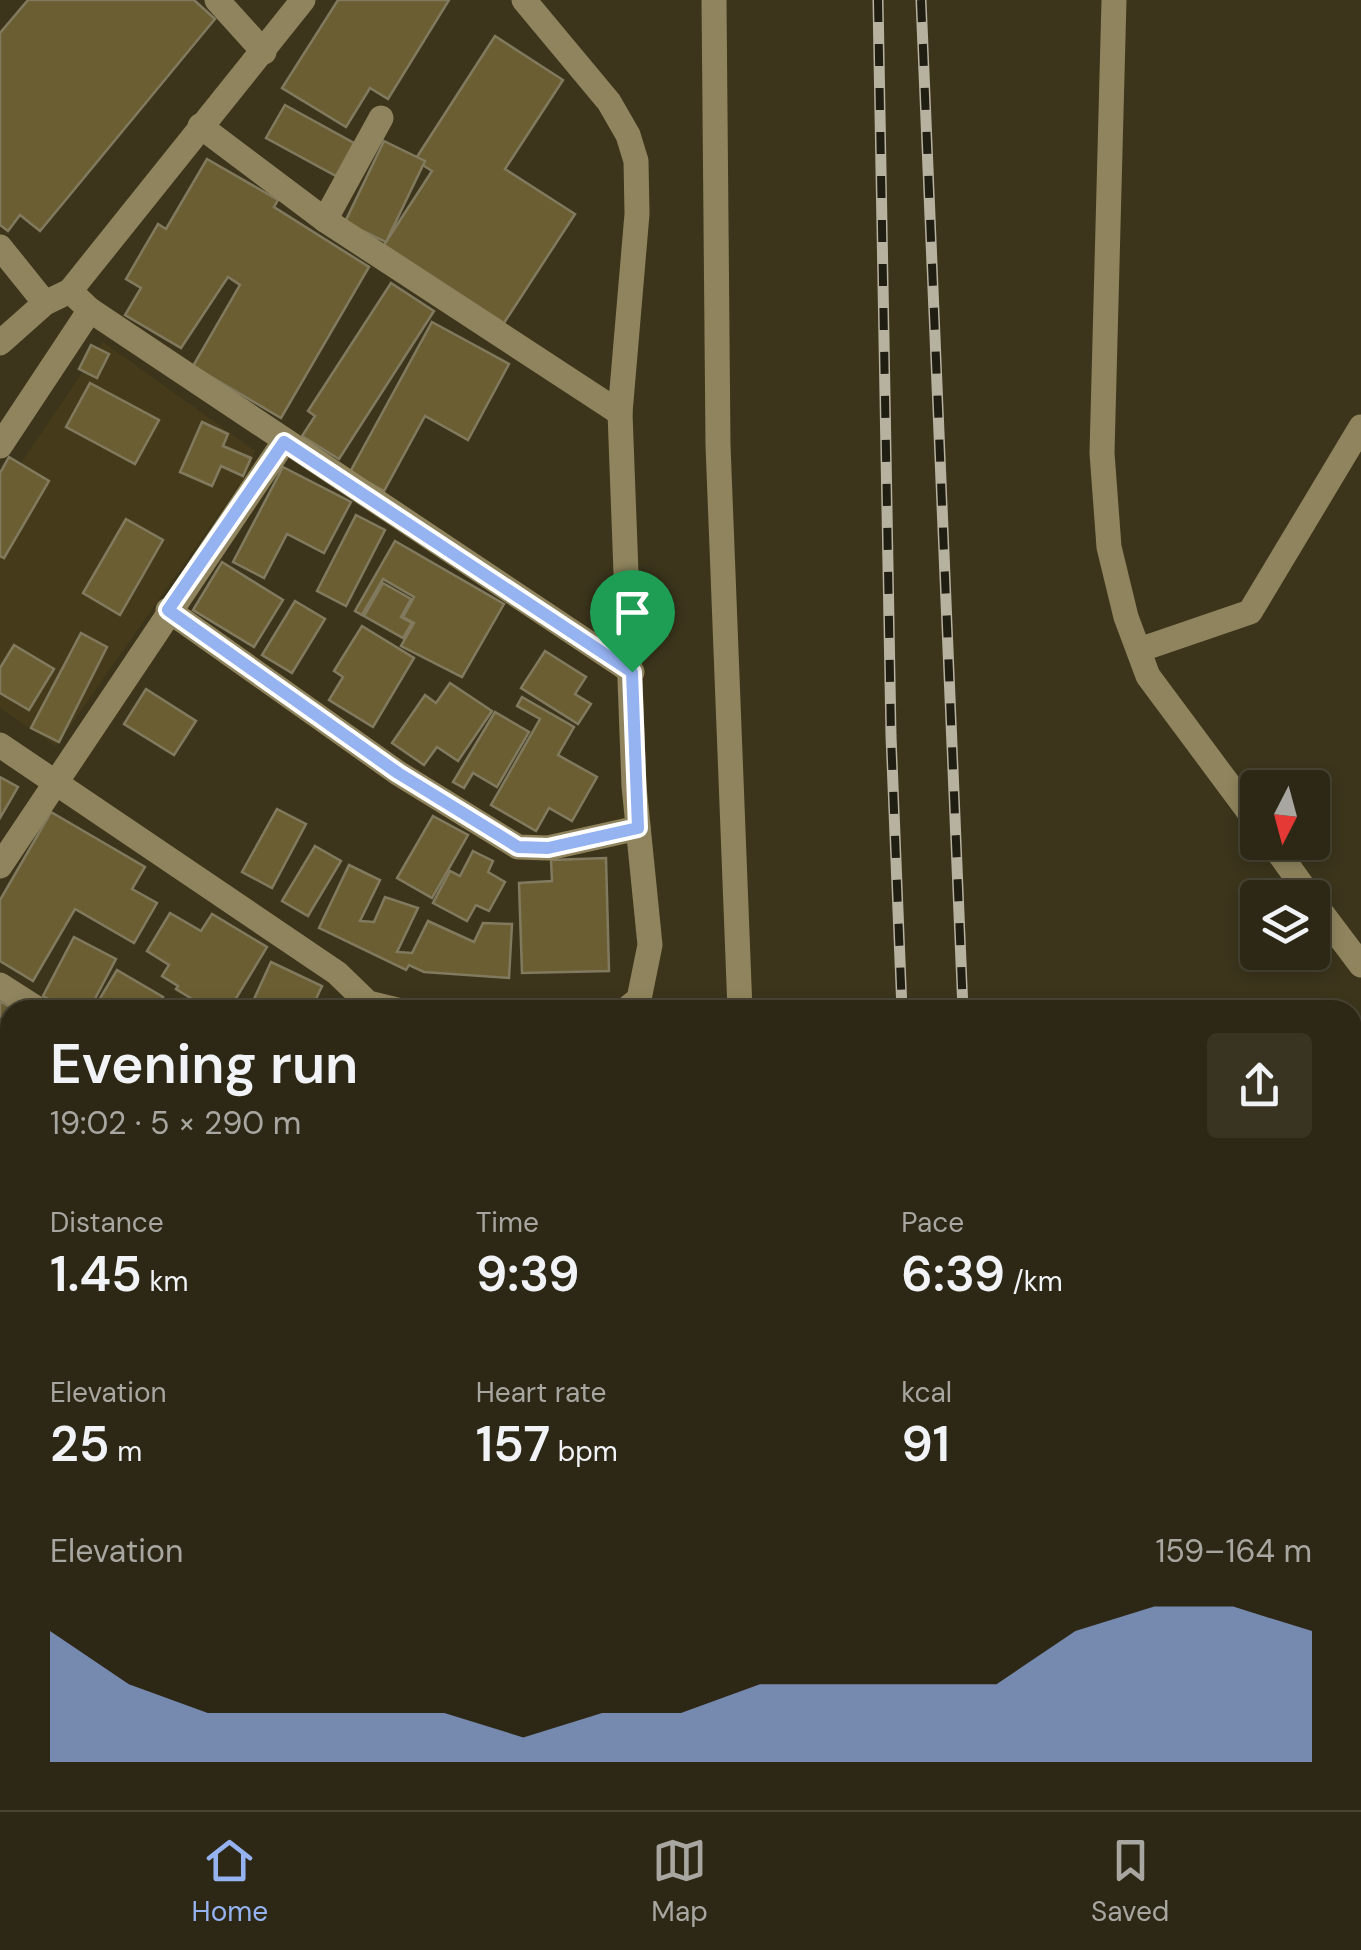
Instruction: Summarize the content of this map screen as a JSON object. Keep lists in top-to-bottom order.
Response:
{
  "north": "bottom",
  "page": {
    "heading": ["Evening run", "19:02 · 5 × 290 m"],
    "stats": [
      ["Distance", "1.45 km"],
      ["Time", "9:39"],
      ["Pace", "6:39 /km"],
      ["Elevation", "25 m"],
      ["Heart rate", "157 bpm"],
      ["kcal", "91"]
    ],
    "chart": ["Elevation", "159–164 m"],
    "tabs": ["Home", "Map", "Saved"]
  }
}
